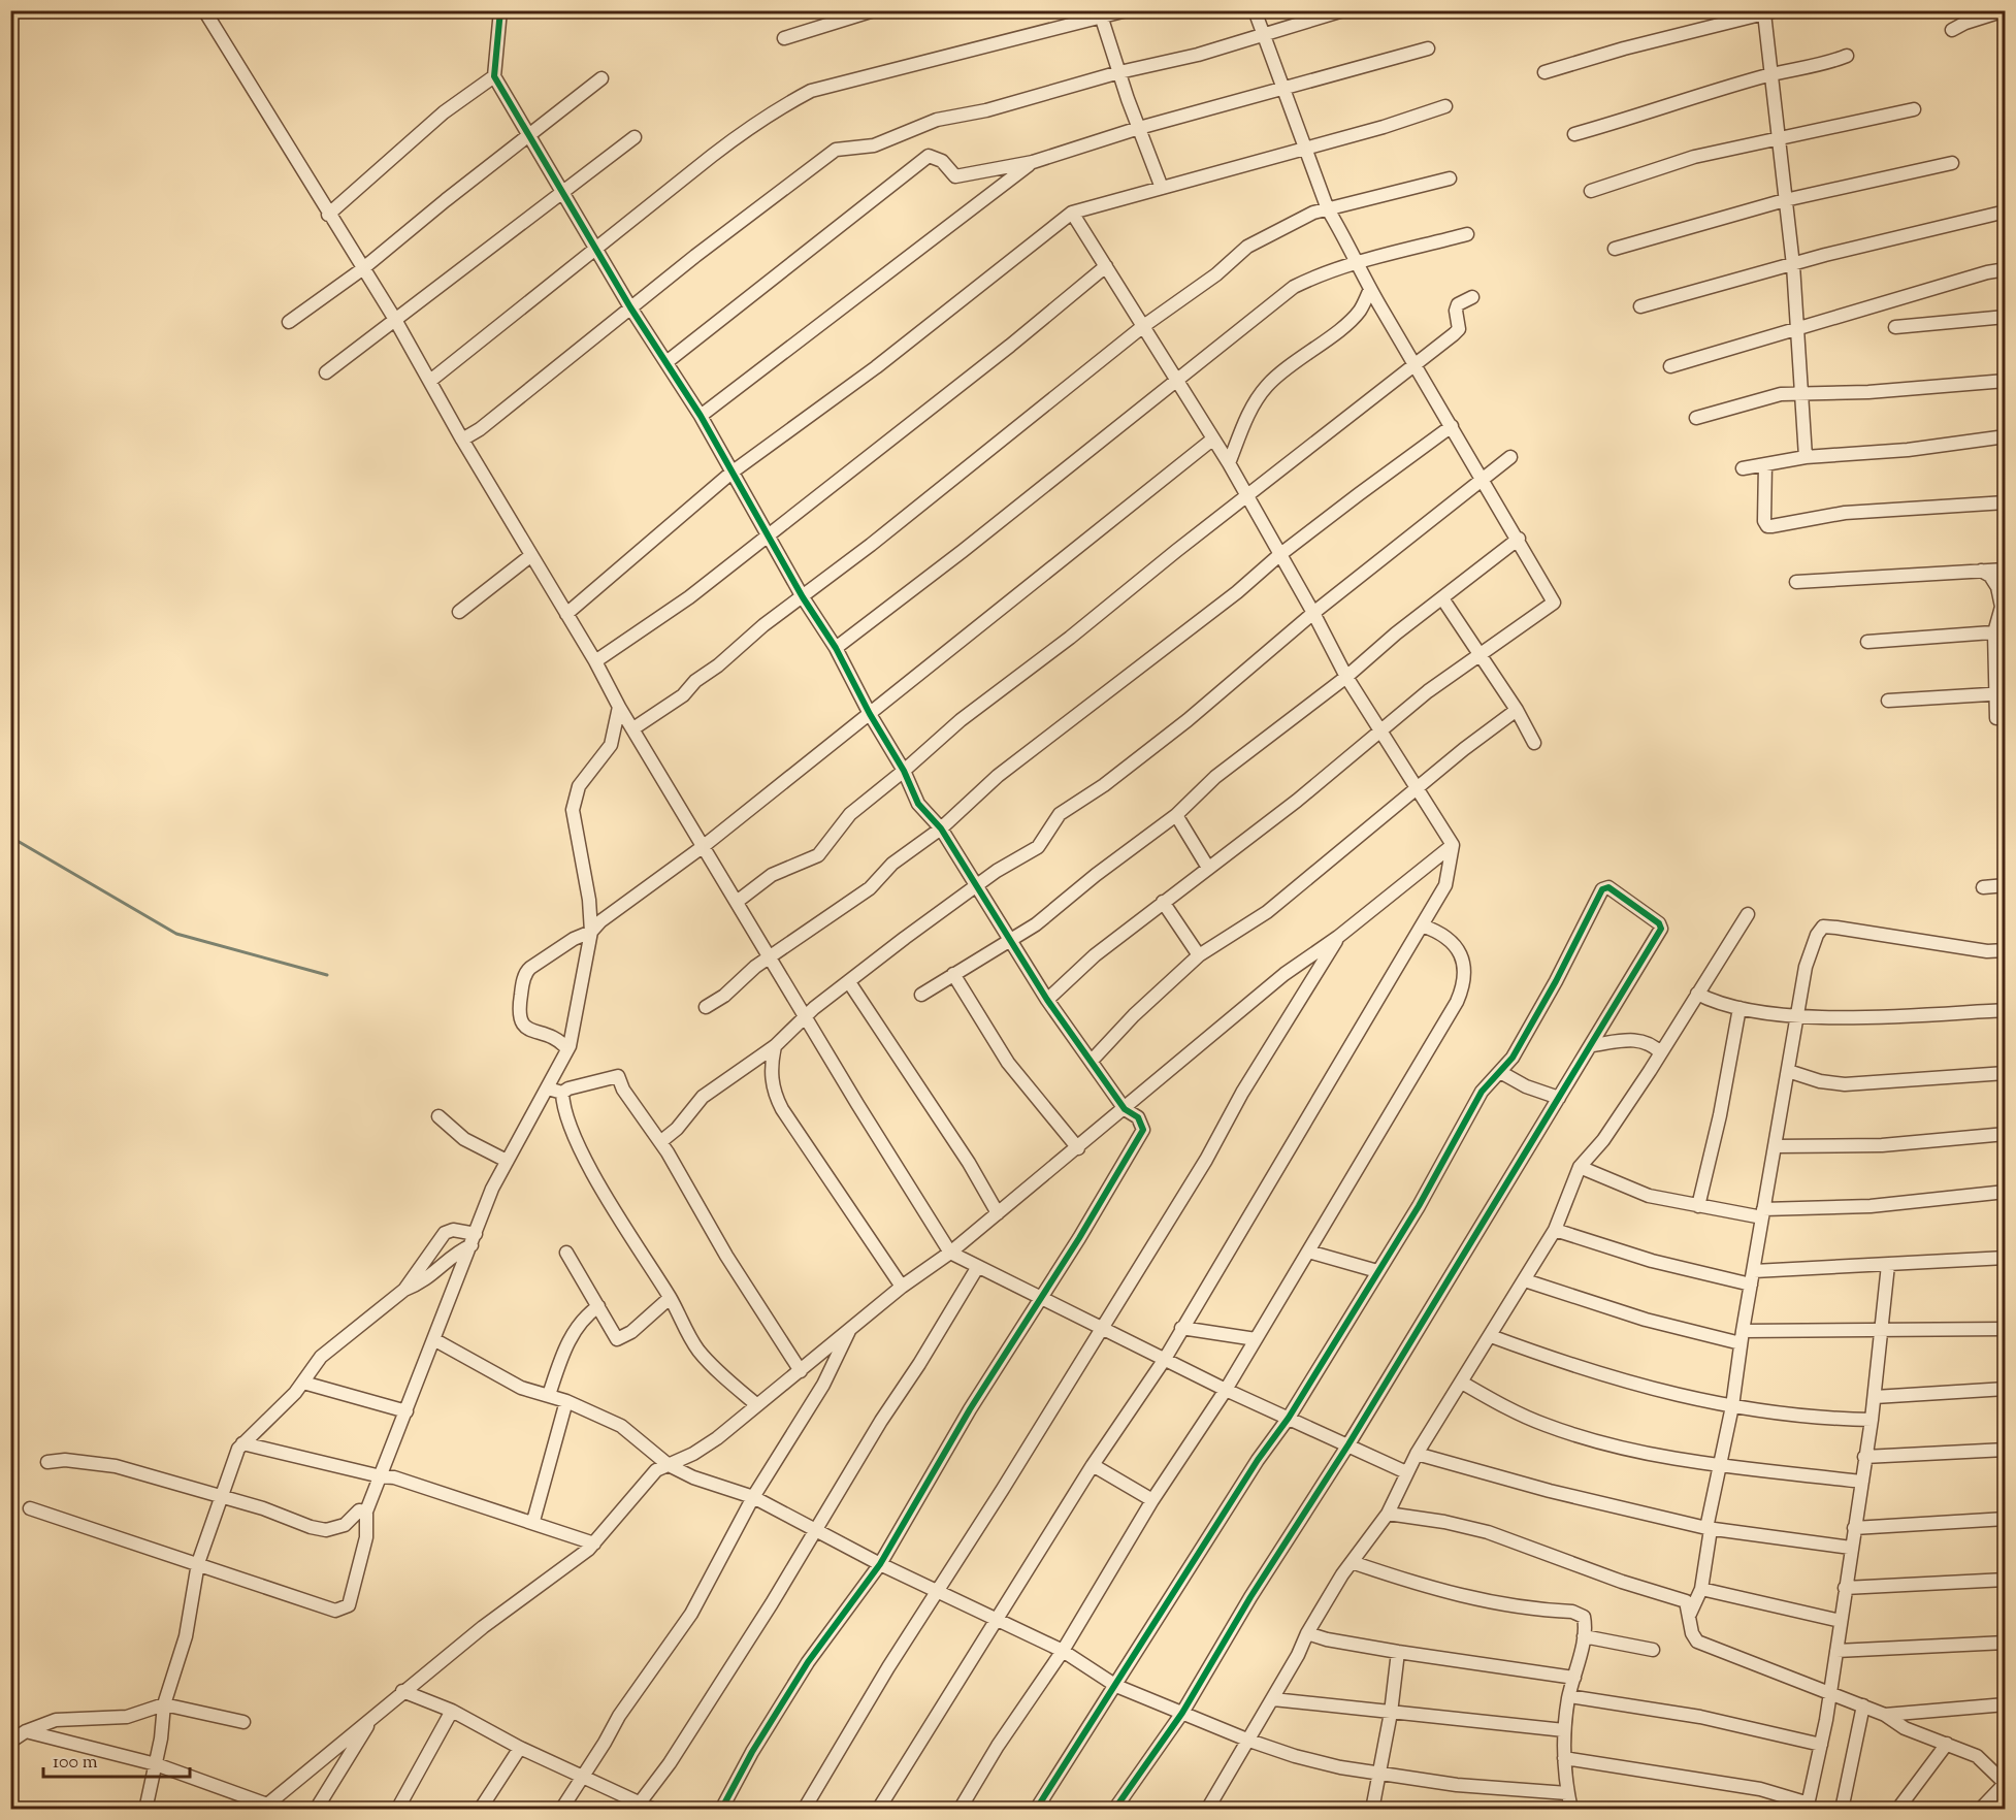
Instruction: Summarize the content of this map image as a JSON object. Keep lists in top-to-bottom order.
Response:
{
  "scale_bar": "100 m"
}
